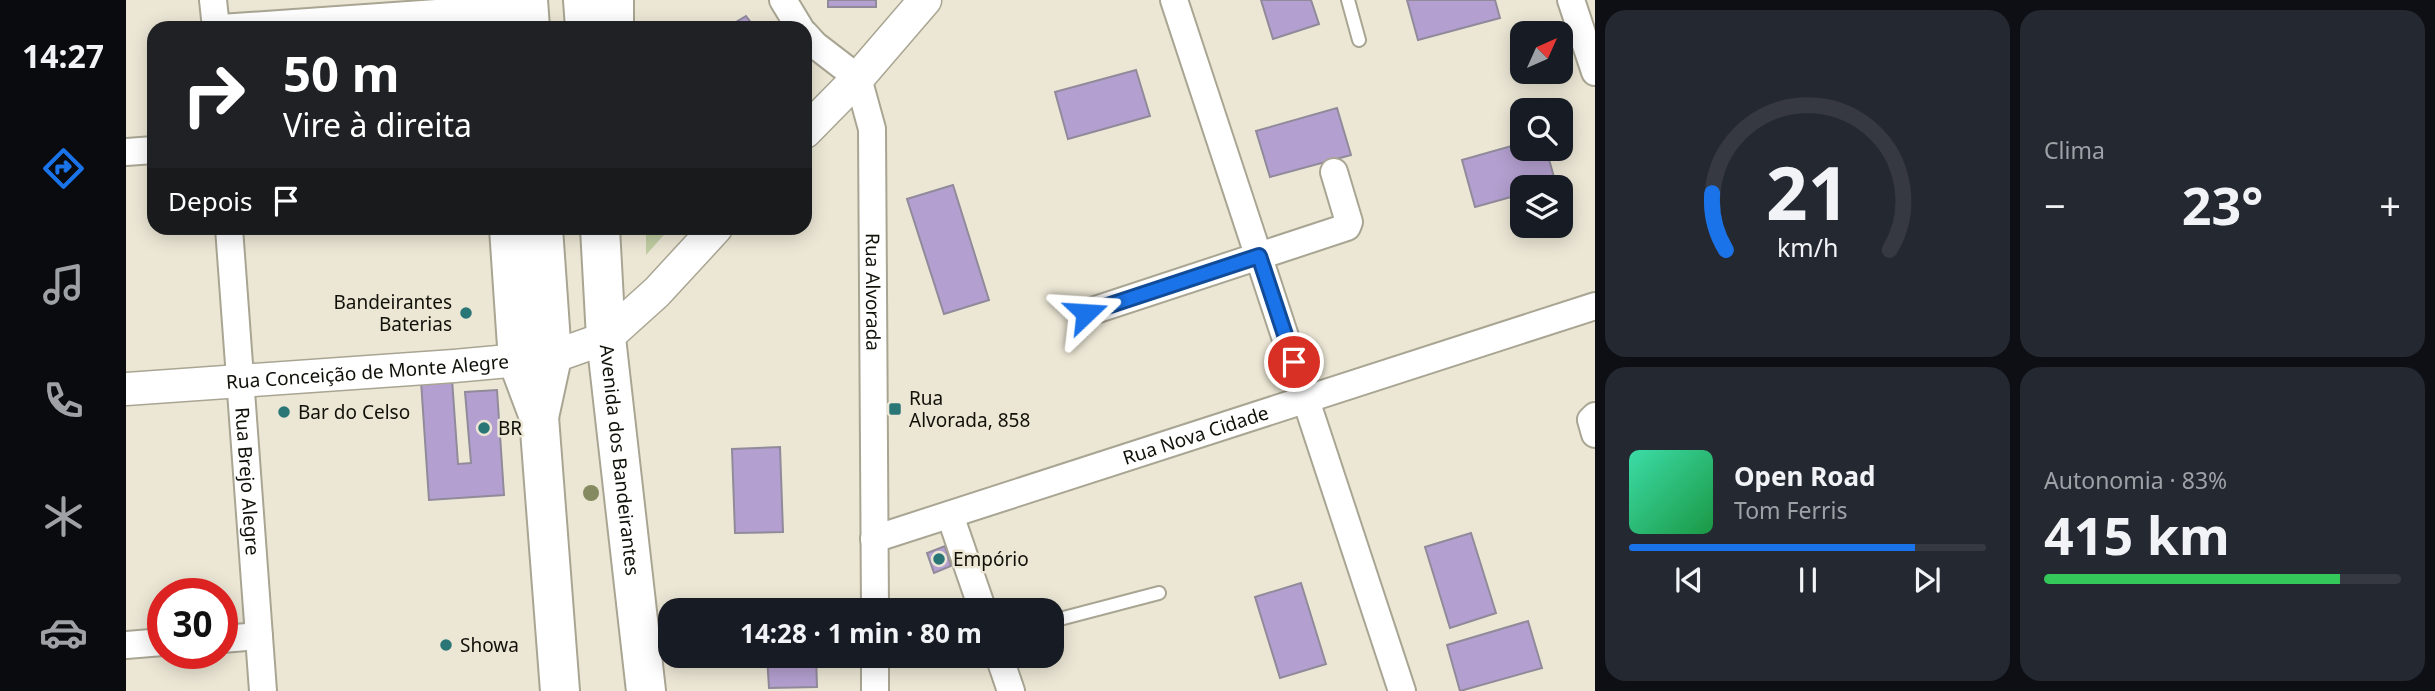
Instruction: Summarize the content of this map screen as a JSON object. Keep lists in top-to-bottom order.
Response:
{
  "streets": {
    "highway": ["Avenida dos Bandeirantes"],
    "street": [
      "Rua Alvorada",
      "Rua Conceição de Monte Alegre",
      "Rua Nova Cidade",
      "Rua Brejo Alegre"
    ]
  },
  "crossings": [
    ["Rua Alvorada", "Rua Nova Cidade"],
    ["Rua Conceição de Monte Alegre", "Avenida dos Bandeirantes"],
    ["Rua Conceição de Monte Alegre", "Rua Brejo Alegre"]
  ],
  "places": {
    "other": [
      "Bandeirantes Baterias",
      "Bar do Celso",
      "BR",
      "Empório",
      "Showa"
    ],
    "transit": ["Rua Alvorada, 858"]
  },
  "north": "top right",
  "page": {
    "tabs": "14:27",
    "tile": [
      "Clima",
      ["Autonomia · 83%", "415 km"]
    ],
    "turn": ["50 m", "Vire à direita"],
    "then": "Depois",
    "heat": ["−", "23°", "+"],
    "song": ["Open Road", "Tom Ferris"],
    "limit": "30",
    "trip": "14:28 · 1 min · 80 m",
    "gauge": ["21", "km/h"]
  }
}
